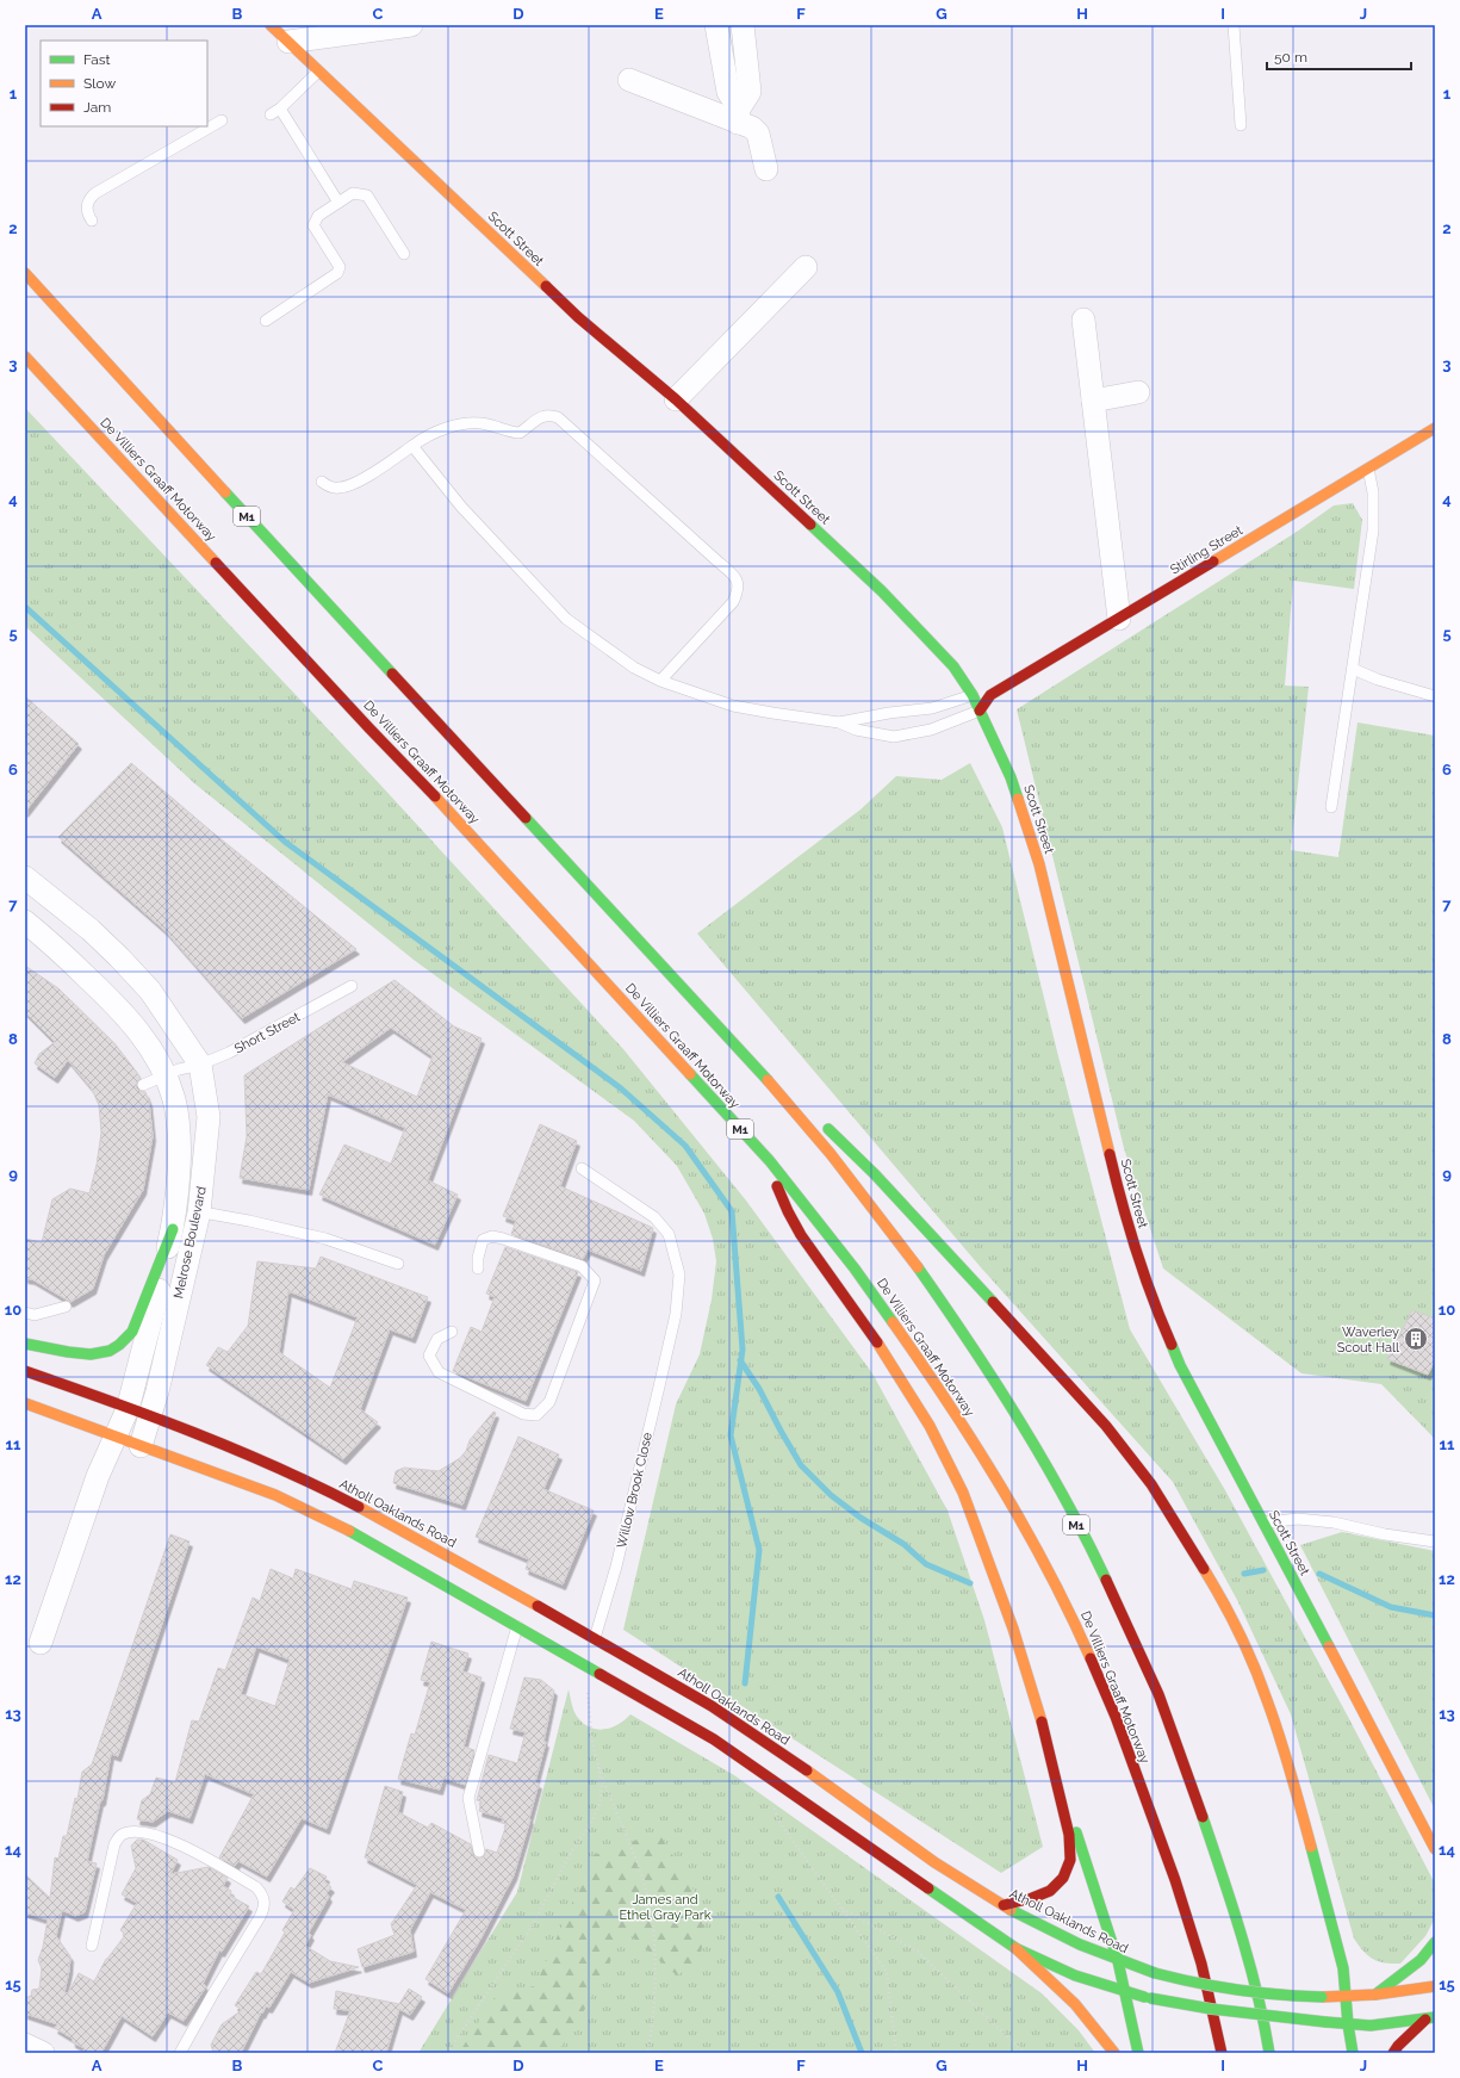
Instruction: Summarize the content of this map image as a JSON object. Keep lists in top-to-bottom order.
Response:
{
  "streets": {
    "main road": [
      "Scott Street",
      "De Villiers Graaff Motorway",
      "M1",
      "Stirling Street",
      "Atholl Oaklands Road"
    ],
    "street": ["Melrose Boulevard"],
    "lane": ["Short Street", "Willow Brook Close"]
  },
  "crossings": [
    ["Scott Street", "Stirling Street"],
    ["Short Street", "Melrose Boulevard"],
    ["Melrose Boulevard", "Atholl Oaklands Road"],
    ["Willow Brook Close", "Atholl Oaklands Road"]
  ],
  "parks": ["James and Ethel Gray Park"],
  "places": {
    "building": ["Waverley Scout Hall"]
  },
  "legend": ["Fast", "Slow", "Jam"],
  "scale_bar": "50 m",
  "grid": {
    "columns": [
      "A",
      "B",
      "C",
      "D",
      "E",
      "F",
      "G",
      "H",
      "I",
      "J"
    ],
    "rows": [
      "1",
      "2",
      "3",
      "4",
      "5",
      "6",
      "7",
      "8",
      "9",
      "10",
      "11",
      "12",
      "13",
      "14",
      "15"
    ]
  }
}
